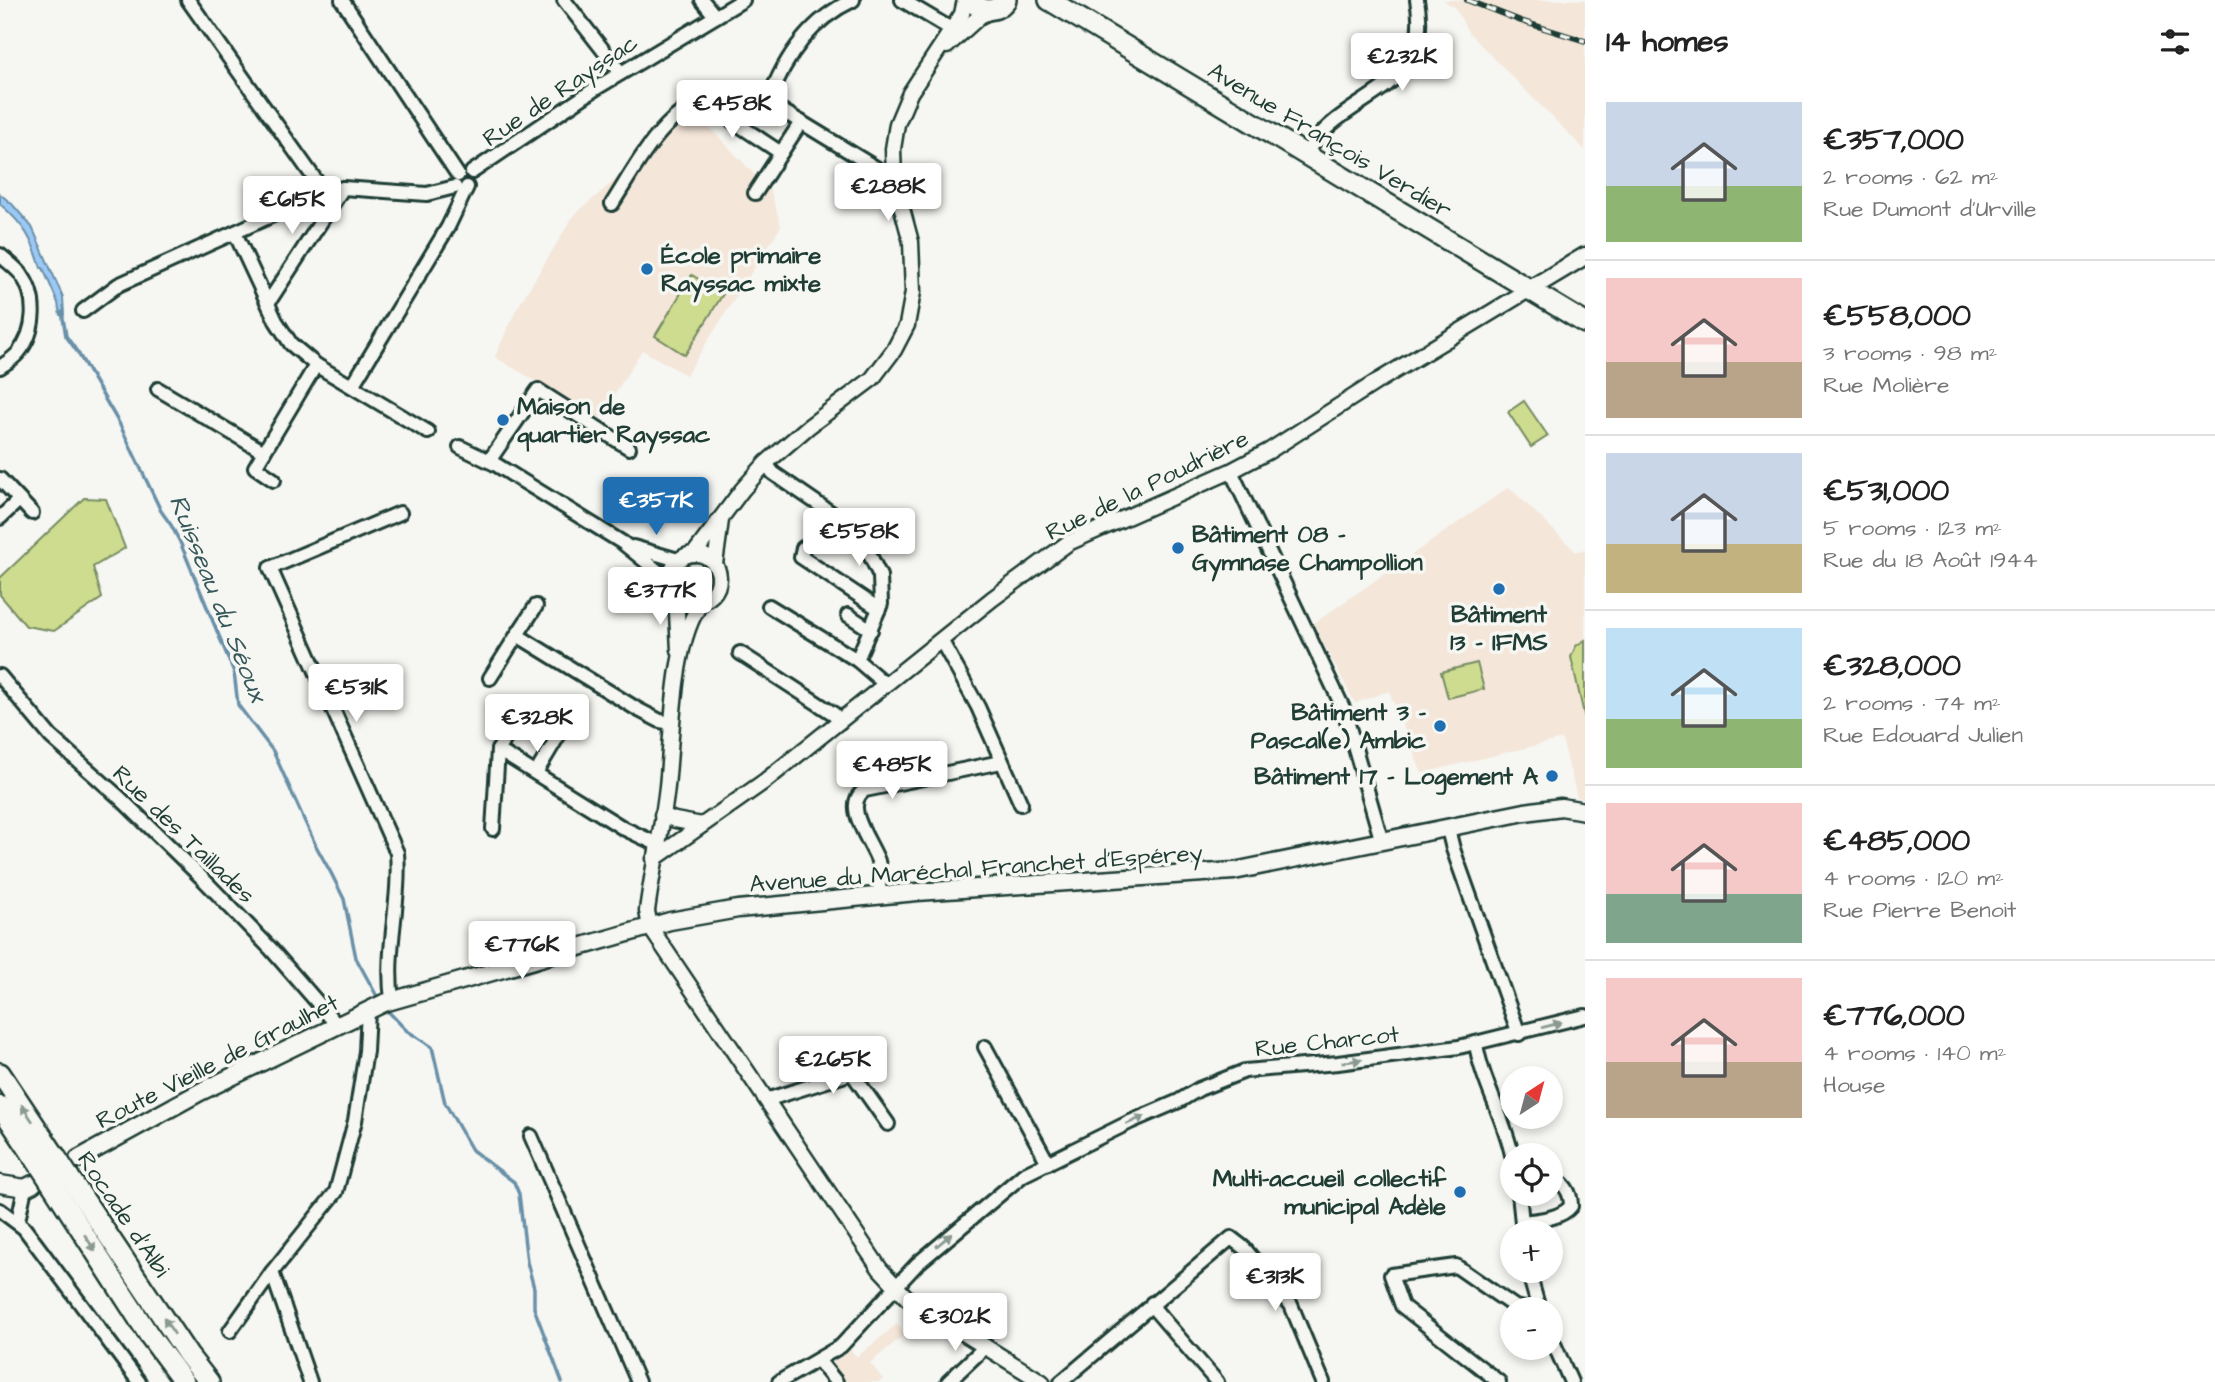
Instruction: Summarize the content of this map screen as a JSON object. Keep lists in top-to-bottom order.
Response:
{
  "streets": {
    "main road": [
      "Avenue François Verdier",
      "Avenue du Maréchal Franchet d'Espérey",
      "Route Vieille de Graulhet",
      "Rocade d'Albi"
    ],
    "street": [
      "Rue de Rayssac",
      "Rue de la Poudrière",
      "Rue des Taillades",
      "Rue Charcot"
    ]
  },
  "crossings": [
    ["Avenue François Verdier", "Rue de la Poudrière"],
    ["Rue des Taillades", "Route Vieille de Graulhet"],
    ["Avenue du Maréchal Franchet d'Espérey", "Route Vieille de Graulhet"]
  ],
  "one_way": ["Rue Charcot"],
  "water": ["Ruisseau du Séoux"],
  "places": [
    "École primaire Rayssac mixte",
    "Maison de quartier Rayssac",
    "Bâtiment 08 - Gymnase Champollion",
    "Bâtiment 13 - IFMS",
    "Bâtiment 3 - Pascal(e) Ambic",
    "Bâtiment 17 - Logement A",
    "Multi-accueil collectif municipal Adèle"
  ],
  "north": "top right",
  "page": {
    "heading": "14 homes",
    "price": [
      "€232K",
      "€458K",
      "€288K",
      "€615K",
      "€357K",
      "€558K",
      "€377K",
      "€531K",
      "€328K",
      "€485K",
      "€776K",
      "€265K",
      "€313K",
      "€302K"
    ],
    "list": [
      {
        "name": "€357,000",
        "note": "2 rooms · 62 m² · Rue Dumont d'Urville"
      },
      {
        "name": "€558,000",
        "note": "3 rooms · 98 m² · Rue Molière"
      },
      {
        "name": "€531,000",
        "note": "5 rooms · 123 m² · Rue du 18 Août 1944"
      },
      {
        "name": "€328,000",
        "note": "2 rooms · 74 m² · Rue Edouard Julien"
      },
      {
        "name": "€485,000",
        "note": "4 rooms · 120 m² · Rue Pierre Benoit"
      },
      {
        "name": "€776,000",
        "note": "4 rooms · 140 m² · House"
      }
    ],
    "map_buttons": ["+", "−"]
  }
}
